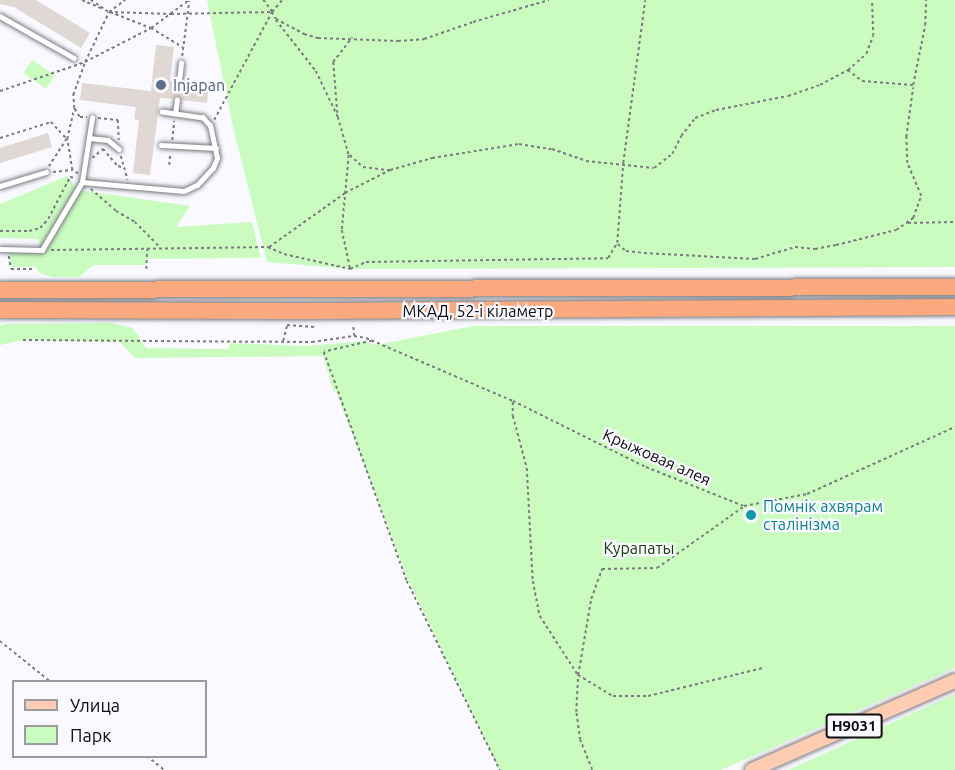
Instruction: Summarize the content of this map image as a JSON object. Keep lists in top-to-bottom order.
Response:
{
  "streets": {
    "highway": ["МКАД, 52-і кіламетр"],
    "main road": ["Н9031"],
    "path": ["Крыжовая алея"]
  },
  "parks": ["Курапаты"],
  "places": ["Injapan", "Помнік ахвярам сталінізма"],
  "legend": ["Улица", "Парк"]
}
